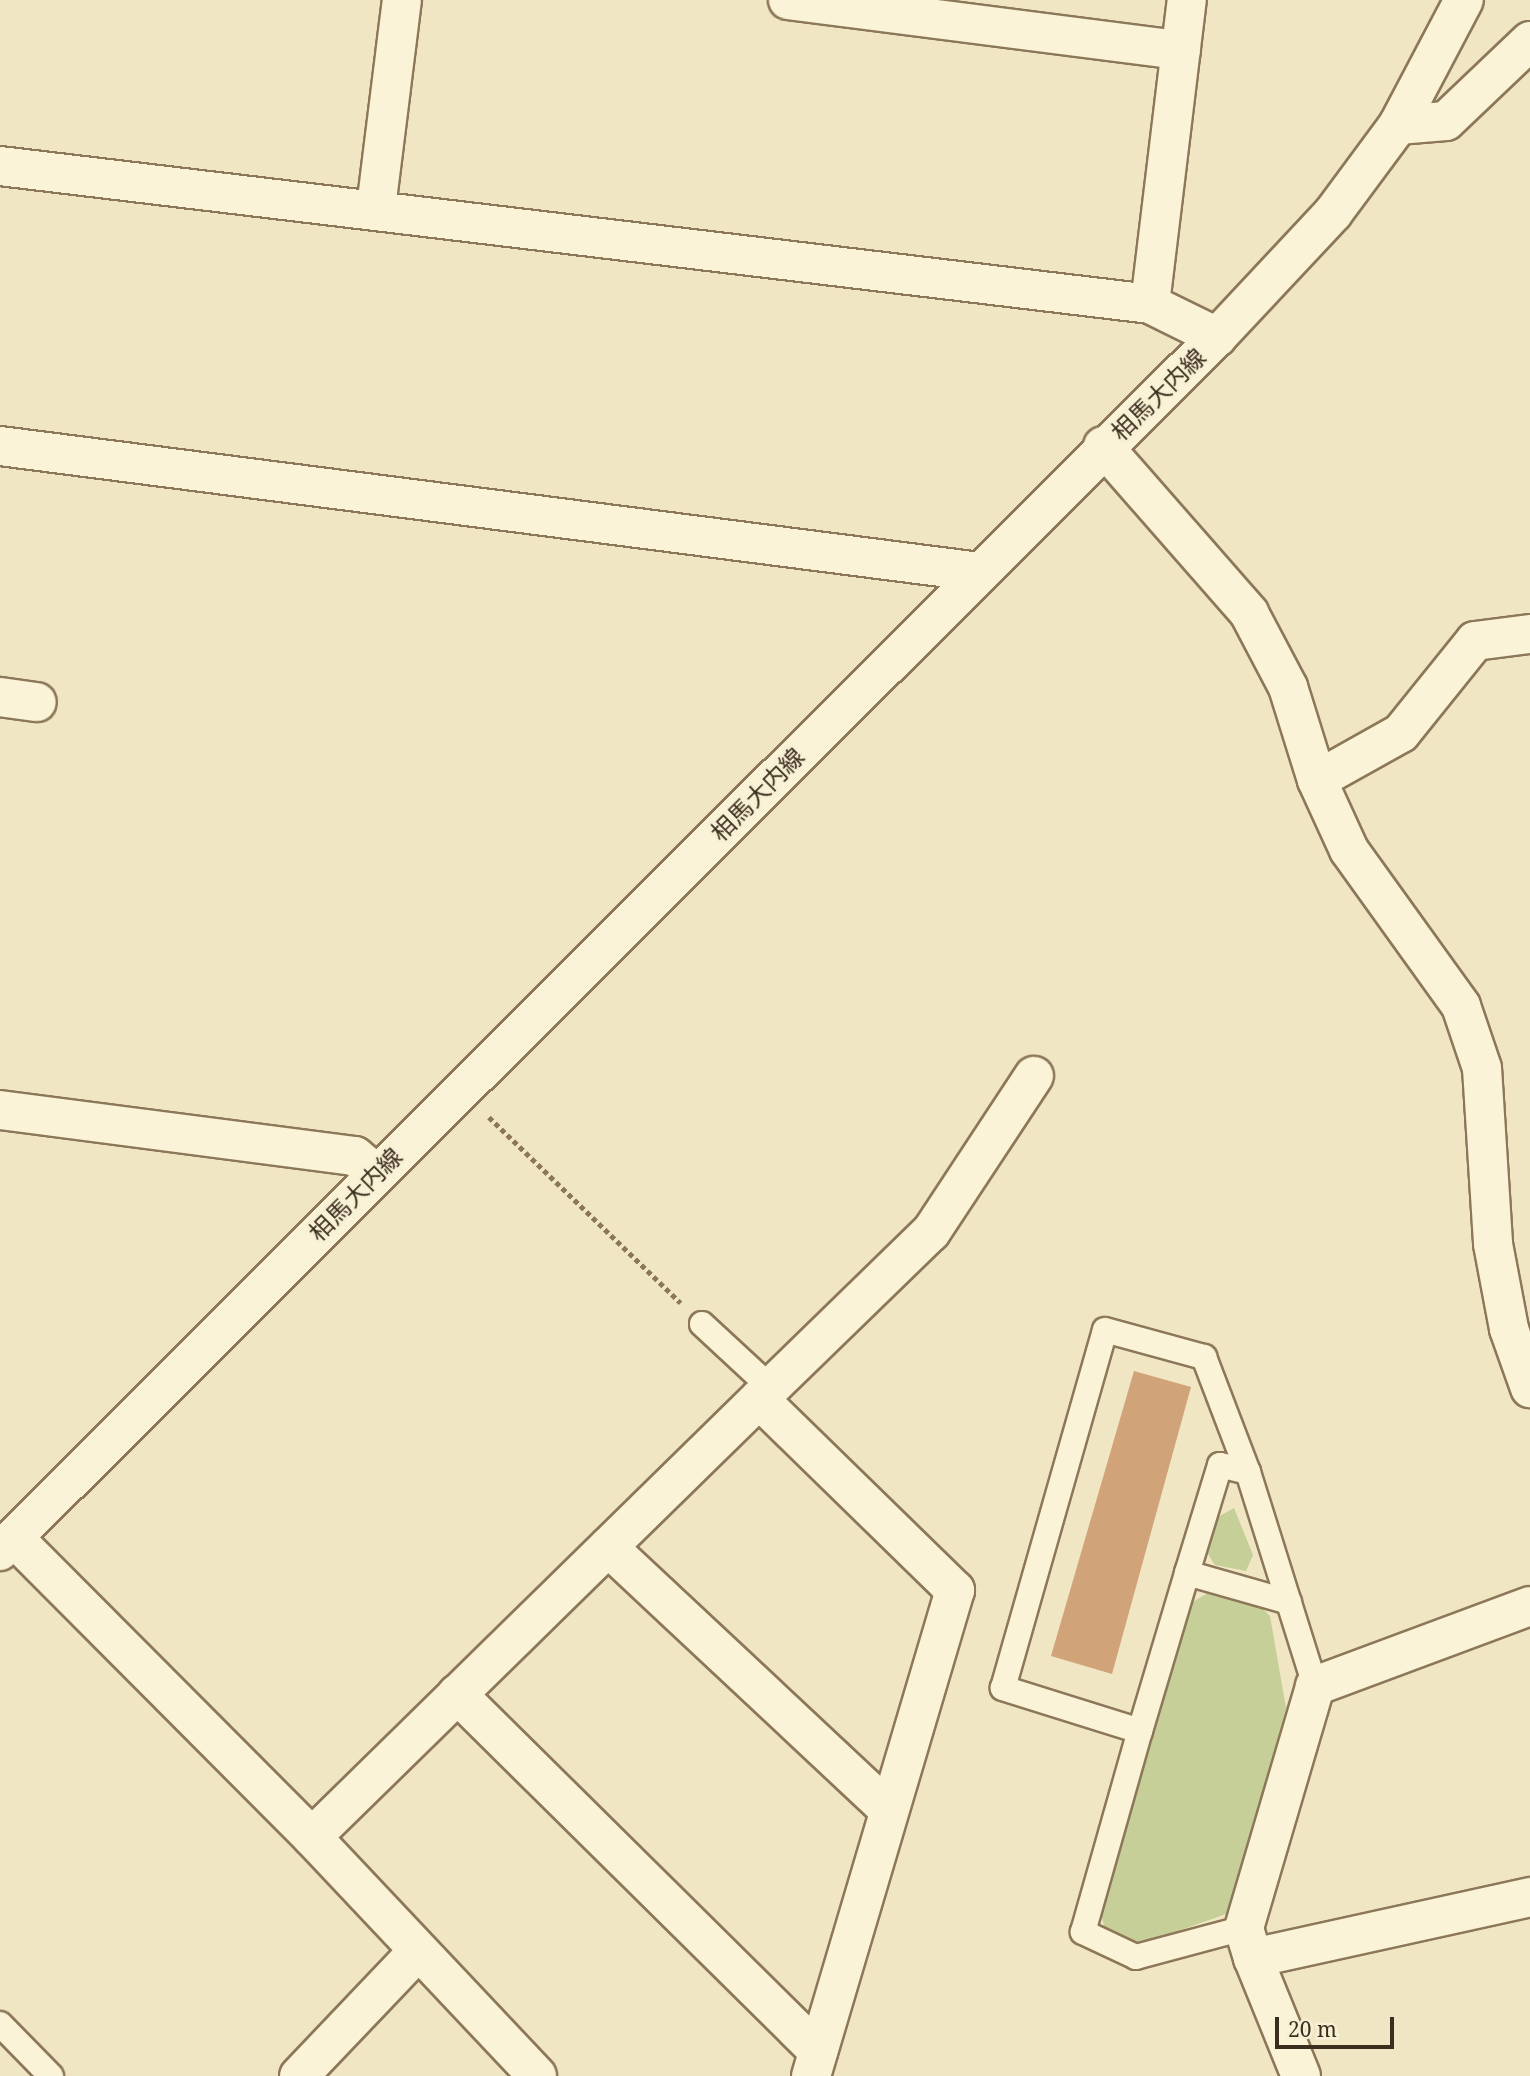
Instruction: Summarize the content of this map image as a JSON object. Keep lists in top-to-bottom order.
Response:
{
  "streets": {
    "street": ["相馬大内線"]
  },
  "scale_bar": "20 m"
}
